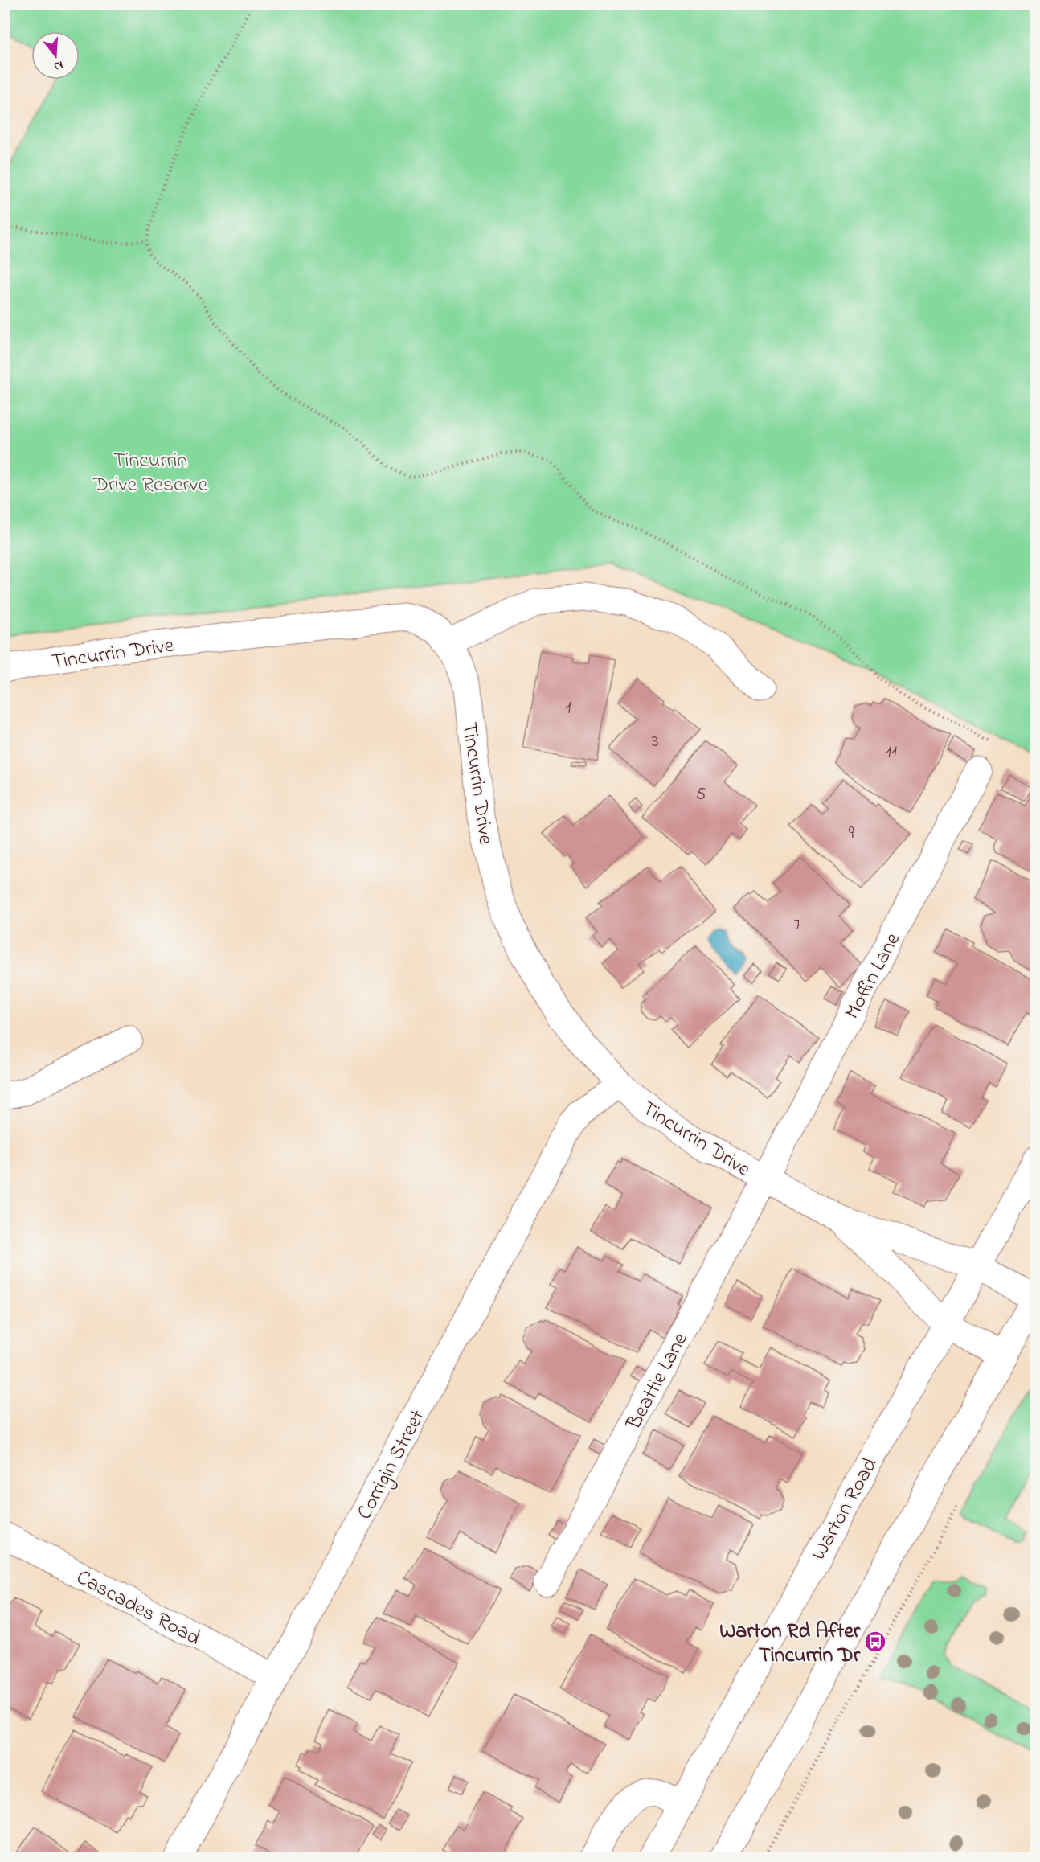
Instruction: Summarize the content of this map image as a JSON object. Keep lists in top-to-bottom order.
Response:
{
  "streets": {
    "street": [
      "Tincurrin Drive",
      "Moffin Lane",
      "Beattie Lane",
      "Corrigin Street",
      "Warton Road",
      "Cascades Road"
    ]
  },
  "crossings": [
    ["Tincurrin Drive", "Moffin Lane"],
    ["Tincurrin Drive", "Beattie Lane"],
    ["Tincurrin Drive", "Corrigin Street"],
    ["Tincurrin Drive", "Warton Road"],
    ["Moffin Lane", "Beattie Lane"],
    ["Corrigin Street", "Cascades Road"]
  ],
  "parks": ["Tincurrin Drive Reserve"],
  "places": {
    "bus stop": ["Warton Rd After Tincurrin Dr"]
  },
  "house_numbers": [
    "1",
    "3",
    "11",
    "5",
    "9",
    "7"
  ],
  "north": "bottom"
}
